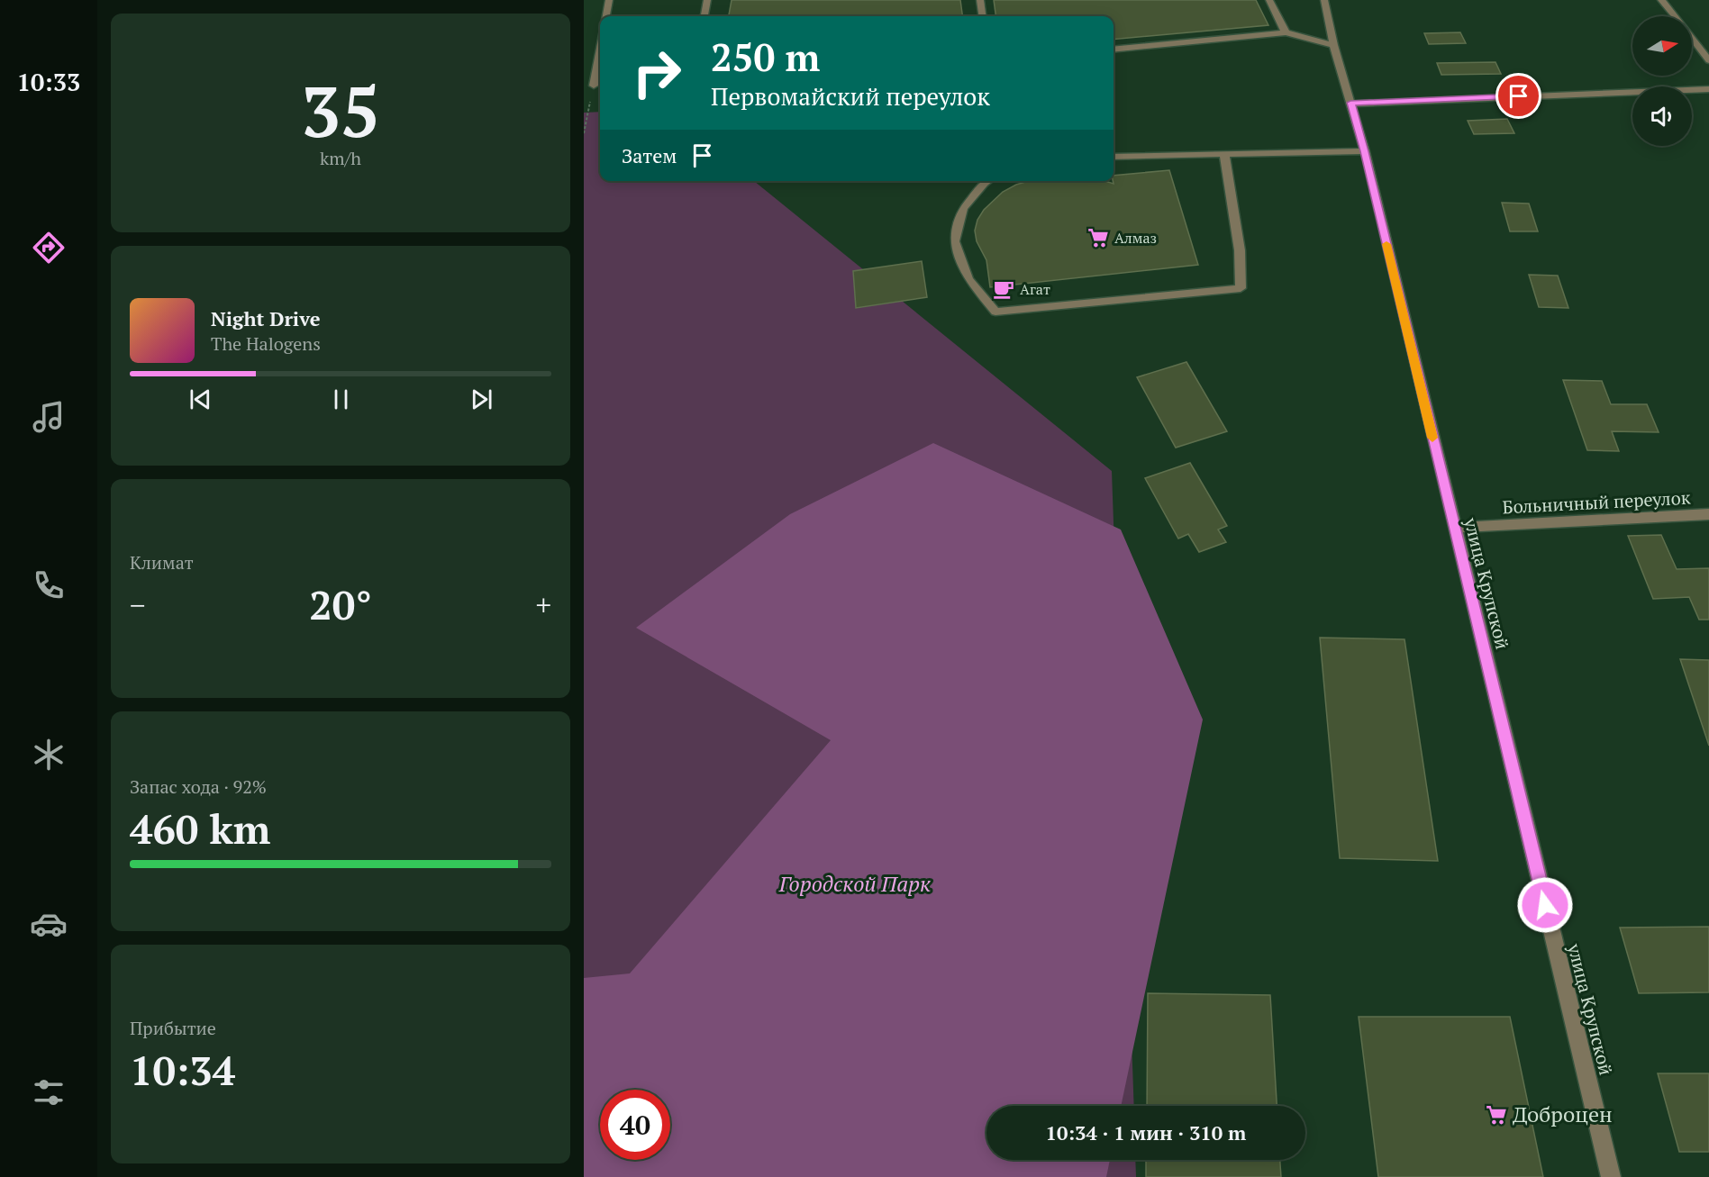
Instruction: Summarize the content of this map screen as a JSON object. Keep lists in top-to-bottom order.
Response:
{
  "streets": {
    "street": ["Больничный переулок", "улица Крупской"]
  },
  "crossings": [
    ["Больничный переулок", "улица Крупской"]
  ],
  "parks": ["Городской Парк"],
  "places": {
    "supermarket": ["Алмаз", "Доброцен"],
    "cafe": ["Агат"]
  },
  "north": "right",
  "page": {
    "tabs": "10:33",
    "tile": [
      ["35", "km/h"],
      "Климат",
      ["Запас хода · 92%", "460 km"],
      ["Прибытие", "10:34"]
    ],
    "turn": ["250 m", "Первомайский переулок"],
    "then": "Затем",
    "song": ["Night Drive", "The Halogens"],
    "heat": ["−", "20°", "+"],
    "limit": "40",
    "trip": "10:34 · 1 мин · 310 m"
  }
}
